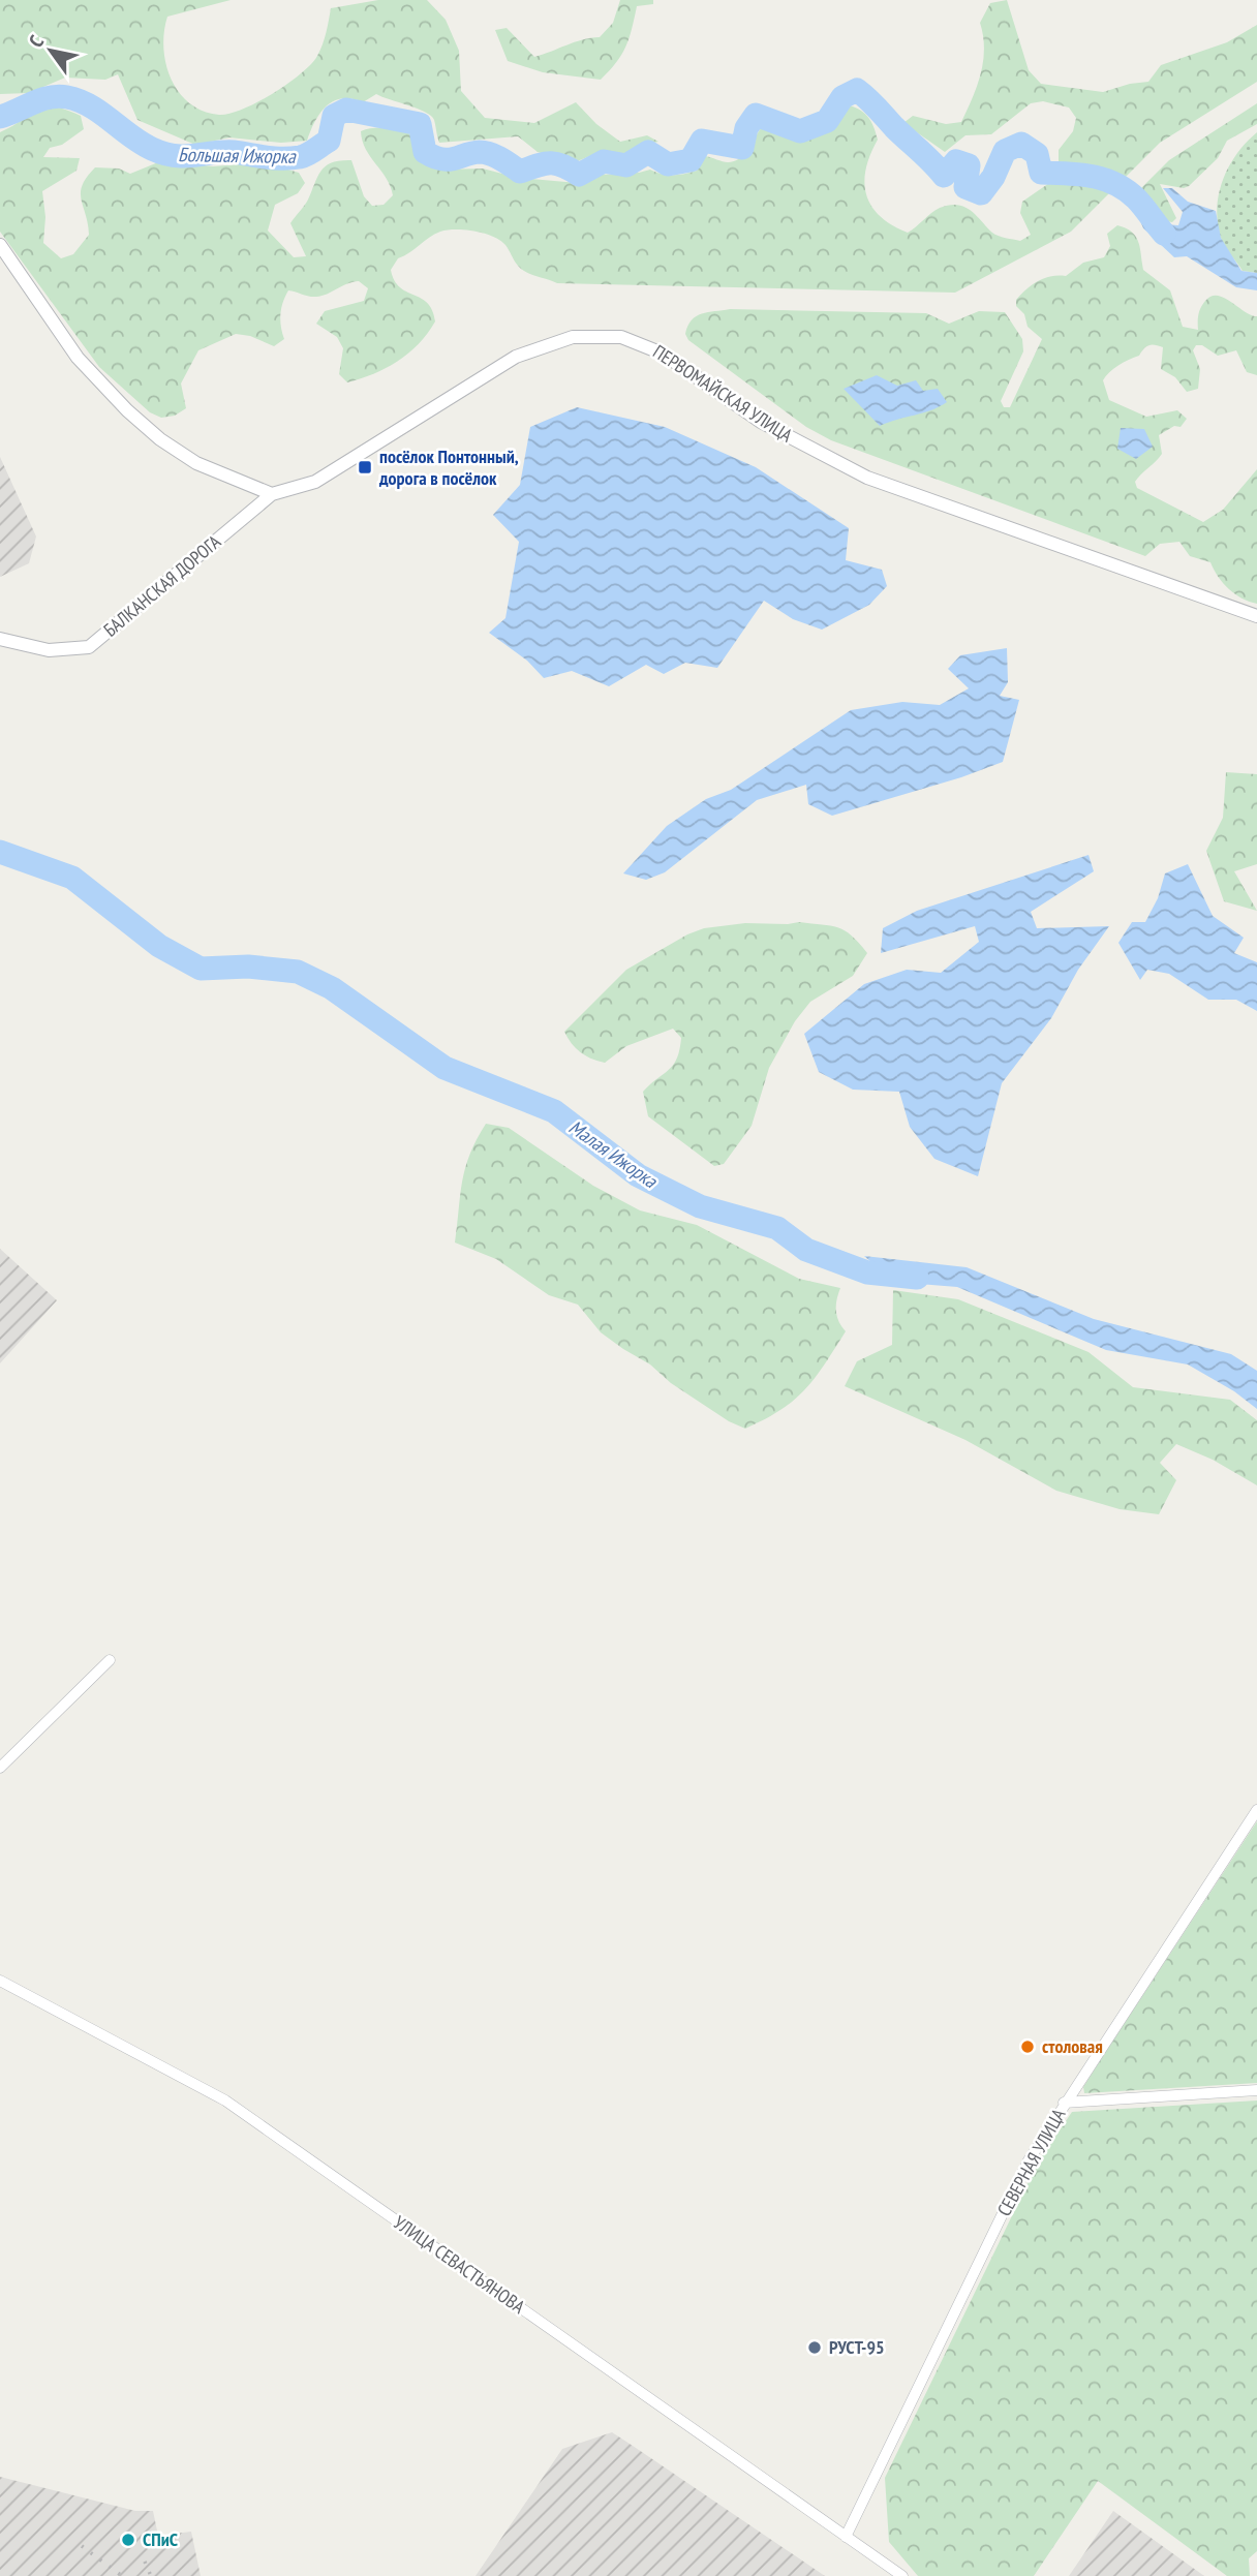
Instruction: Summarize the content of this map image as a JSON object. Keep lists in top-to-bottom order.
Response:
{
  "streets": {
    "street": [
      "ПЕРВОМАЙСКАЯ УЛИЦА",
      "БАЛКАНСКАЯ ДОРОГА",
      "СЕВЕРНАЯ УЛИЦА",
      "УЛИЦА СЕВАСТЬЯНОВА"
    ]
  },
  "crossings": [
    ["ПЕРВОМАЙСКАЯ УЛИЦА", "БАЛКАНСКАЯ ДОРОГА"],
    ["СЕВЕРНАЯ УЛИЦА", "УЛИЦА СЕВАСТЬЯНОВА"]
  ],
  "water": ["Большая Ижорка", "Малая Ижорка"],
  "places": {
    "transit": ["посёлок Понтонный, дорога в посёлок"],
    "other": ["столовая", "РУСТ-95", "СПиС"]
  },
  "north": "top left"
}
